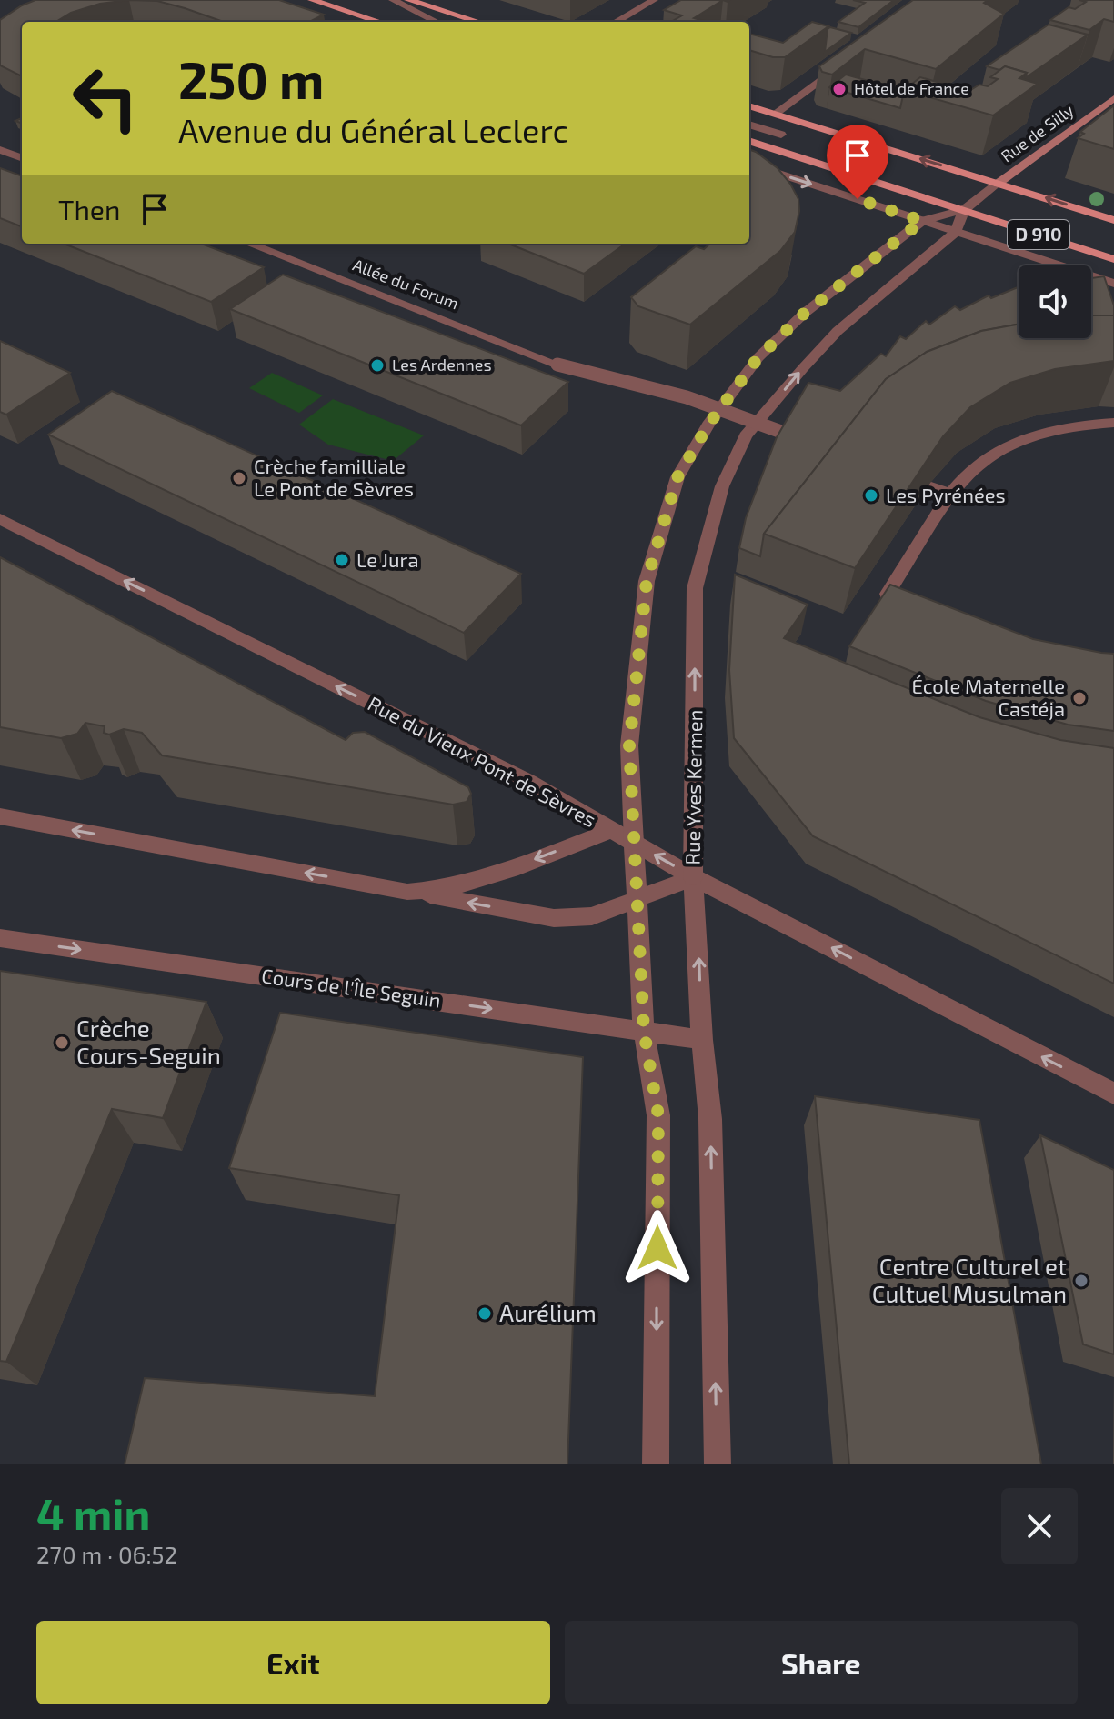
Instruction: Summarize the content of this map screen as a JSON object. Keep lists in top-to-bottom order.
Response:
{
  "streets": {
    "main road": ["Rue de Silly", "D 910"],
    "street": [
      "Allée du Forum",
      "Rue du Vieux Pont de Sèvres",
      "Rue Yves Kermen",
      "Cours de l'Île Seguin"
    ]
  },
  "crossings": [
    ["Rue de Silly", "D 910"],
    ["Rue de Silly", "Rue Yves Kermen"],
    ["D 910", "Rue Yves Kermen"],
    ["Rue du Vieux Pont de Sèvres", "Rue Yves Kermen"],
    ["Rue Yves Kermen", "Cours de l'Île Seguin"]
  ],
  "one_way": ["Rue du Vieux Pont de Sèvres"],
  "places": [
    "Hôtel de France",
    "Les Ardennes",
    "Crèche familliale Le Pont de Sèvres",
    "Les Pyrénées",
    "Le Jura",
    "École Maternelle Castéja",
    "Crèche Cours-Seguin",
    "Centre Culturel et Cultuel Musulman",
    "Aurélium"
  ],
  "page": {
    "turn": ["250 m", "Avenue du Général Leclerc"],
    "then": "Then",
    "heading": ["4 min", "270 m · 06:52"],
    "buttons": ["Exit", "Share"]
  }
}
